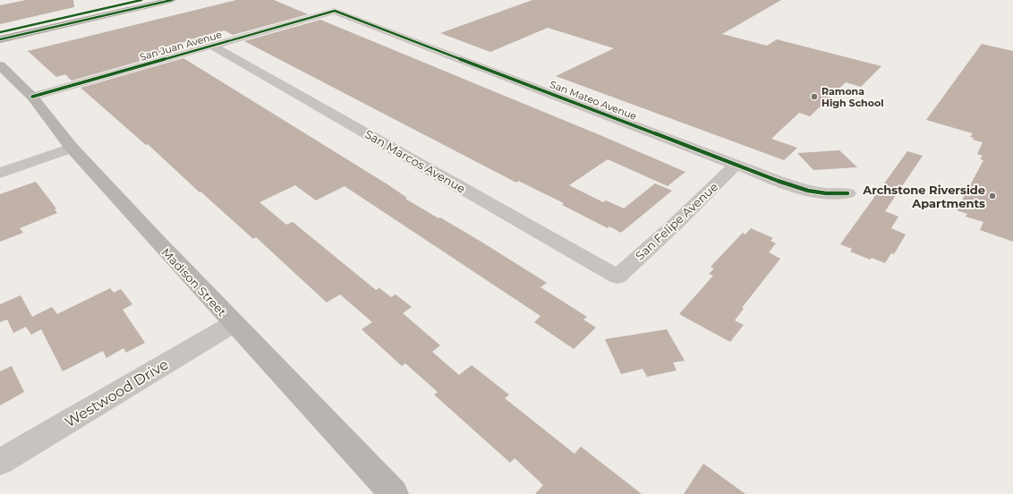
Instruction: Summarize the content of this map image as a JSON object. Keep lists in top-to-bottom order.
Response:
{
  "streets": {
    "main road": ["Madison Street"],
    "street": [
      "San Juan Avenue",
      "San Mateo Avenue",
      "San Marcos Avenue",
      "San Felipe Avenue",
      "Westwood Drive"
    ]
  },
  "crossings": [
    ["San Juan Avenue", "San Mateo Avenue"],
    ["San Juan Avenue", "San Marcos Avenue"],
    ["San Juan Avenue", "Madison Street"],
    ["San Mateo Avenue", "San Felipe Avenue"],
    ["San Marcos Avenue", "San Felipe Avenue"],
    ["Madison Street", "Westwood Drive"]
  ],
  "places": ["Ramona High School", "Archstone Riverside Apartments"]
}
